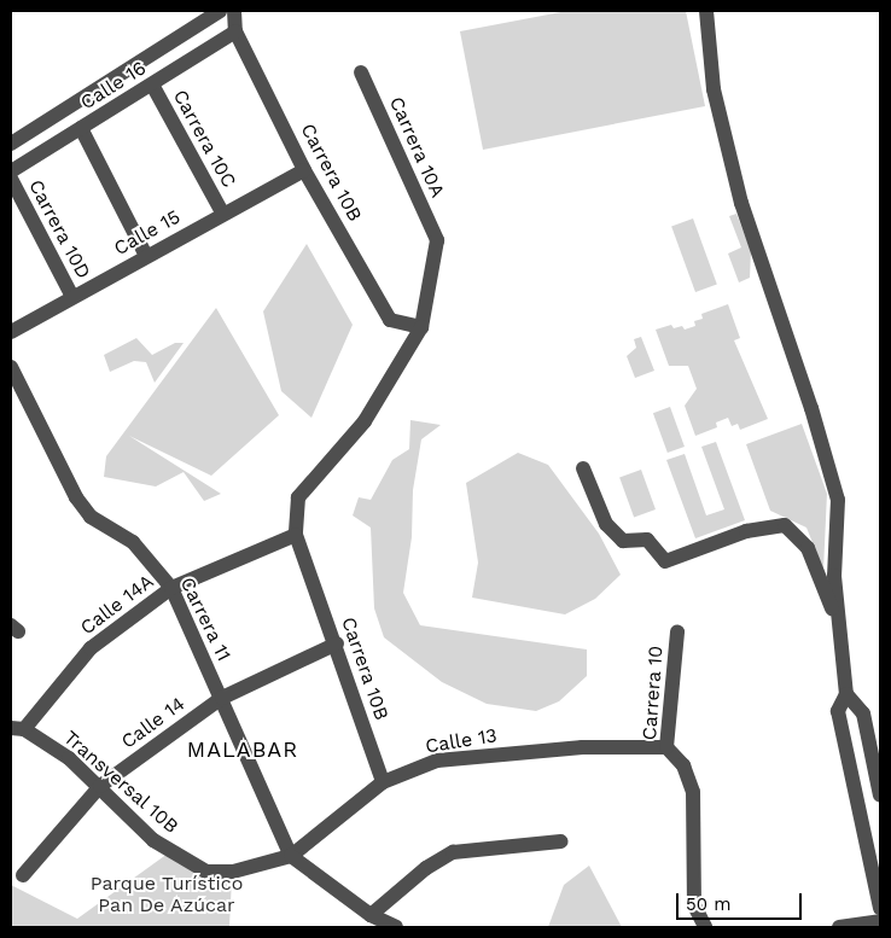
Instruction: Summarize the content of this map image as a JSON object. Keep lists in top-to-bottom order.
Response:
{
  "streets": {
    "street": [
      "Calle 16",
      "Carrera 10C",
      "Carrera 10A",
      "Carrera 10B",
      "Carrera 10D",
      "Calle 15",
      "Calle 14A",
      "Carrera 11",
      "Carrera 10",
      "Calle 14",
      "Calle 13",
      "Transversal 10B"
    ]
  },
  "crossings": [
    ["Calle 16", "Carrera 10C"],
    ["Calle 16", "Carrera 10B"],
    ["Calle 16", "Carrera 10D"],
    ["Carrera 10C", "Calle 15"],
    ["Carrera 10A", "Carrera 10B"],
    ["Carrera 10B", "Calle 15"],
    ["Carrera 10B", "Calle 14A"],
    ["Carrera 10B", "Calle 14"],
    ["Carrera 10B", "Calle 13"],
    ["Carrera 10D", "Calle 15"],
    ["Calle 14A", "Carrera 11"],
    ["Calle 14A", "Transversal 10B"],
    ["Carrera 11", "Calle 14"],
    ["Carrera 11", "Calle 13"],
    ["Carrera 11", "Transversal 10B"],
    ["Carrera 10", "Calle 13"],
    ["Calle 14", "Transversal 10B"],
    ["Calle 13", "Transversal 10B"]
  ],
  "districts": ["MALABAR"],
  "parks": ["Parque Turístico Pan De Azúcar"],
  "scale_bar": "50 m"
}
